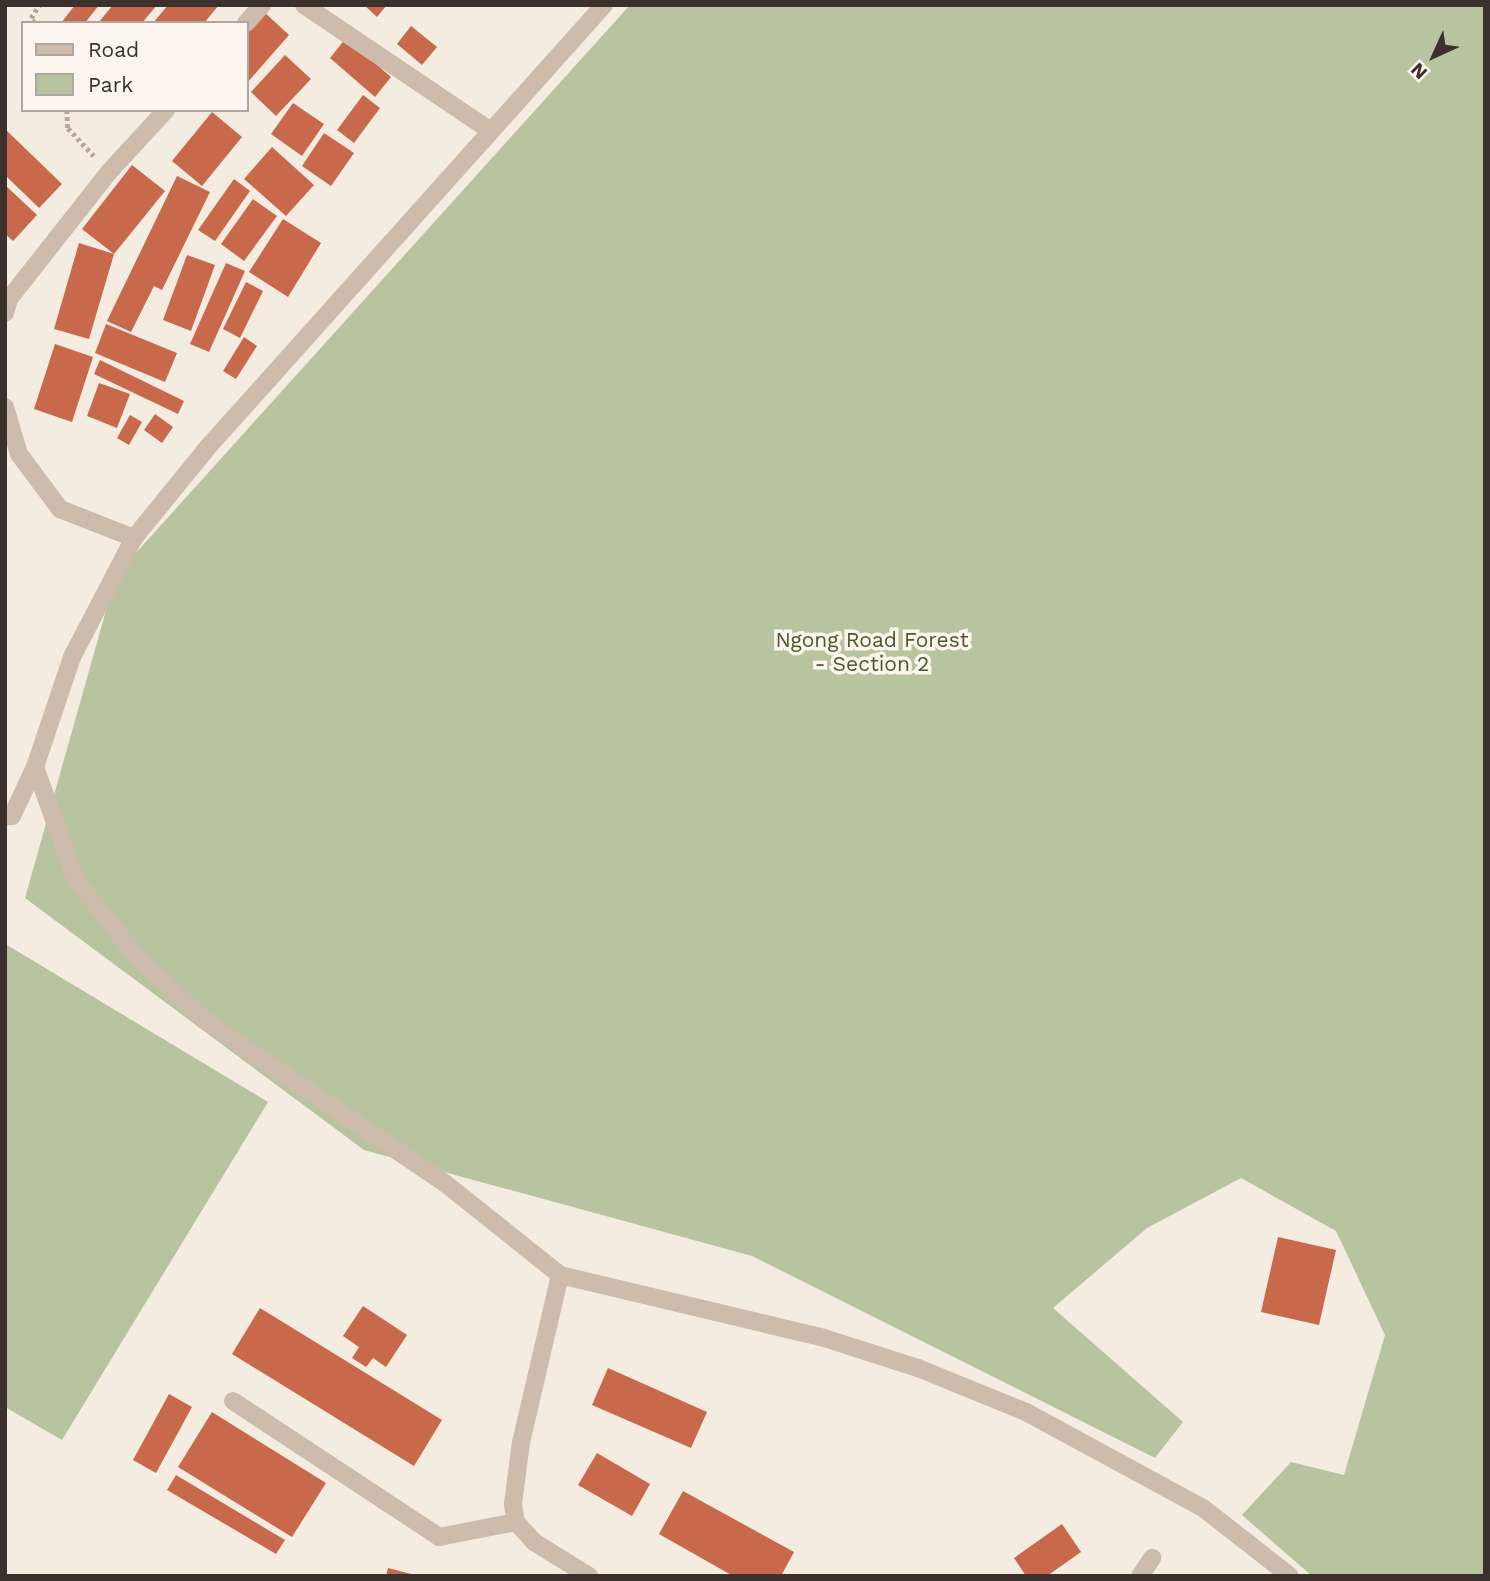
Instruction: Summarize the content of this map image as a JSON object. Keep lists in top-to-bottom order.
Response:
{
  "parks": ["Ngong Road Forest - Section 2"],
  "legend": ["Road", "Park"],
  "north": "bottom left"
}
